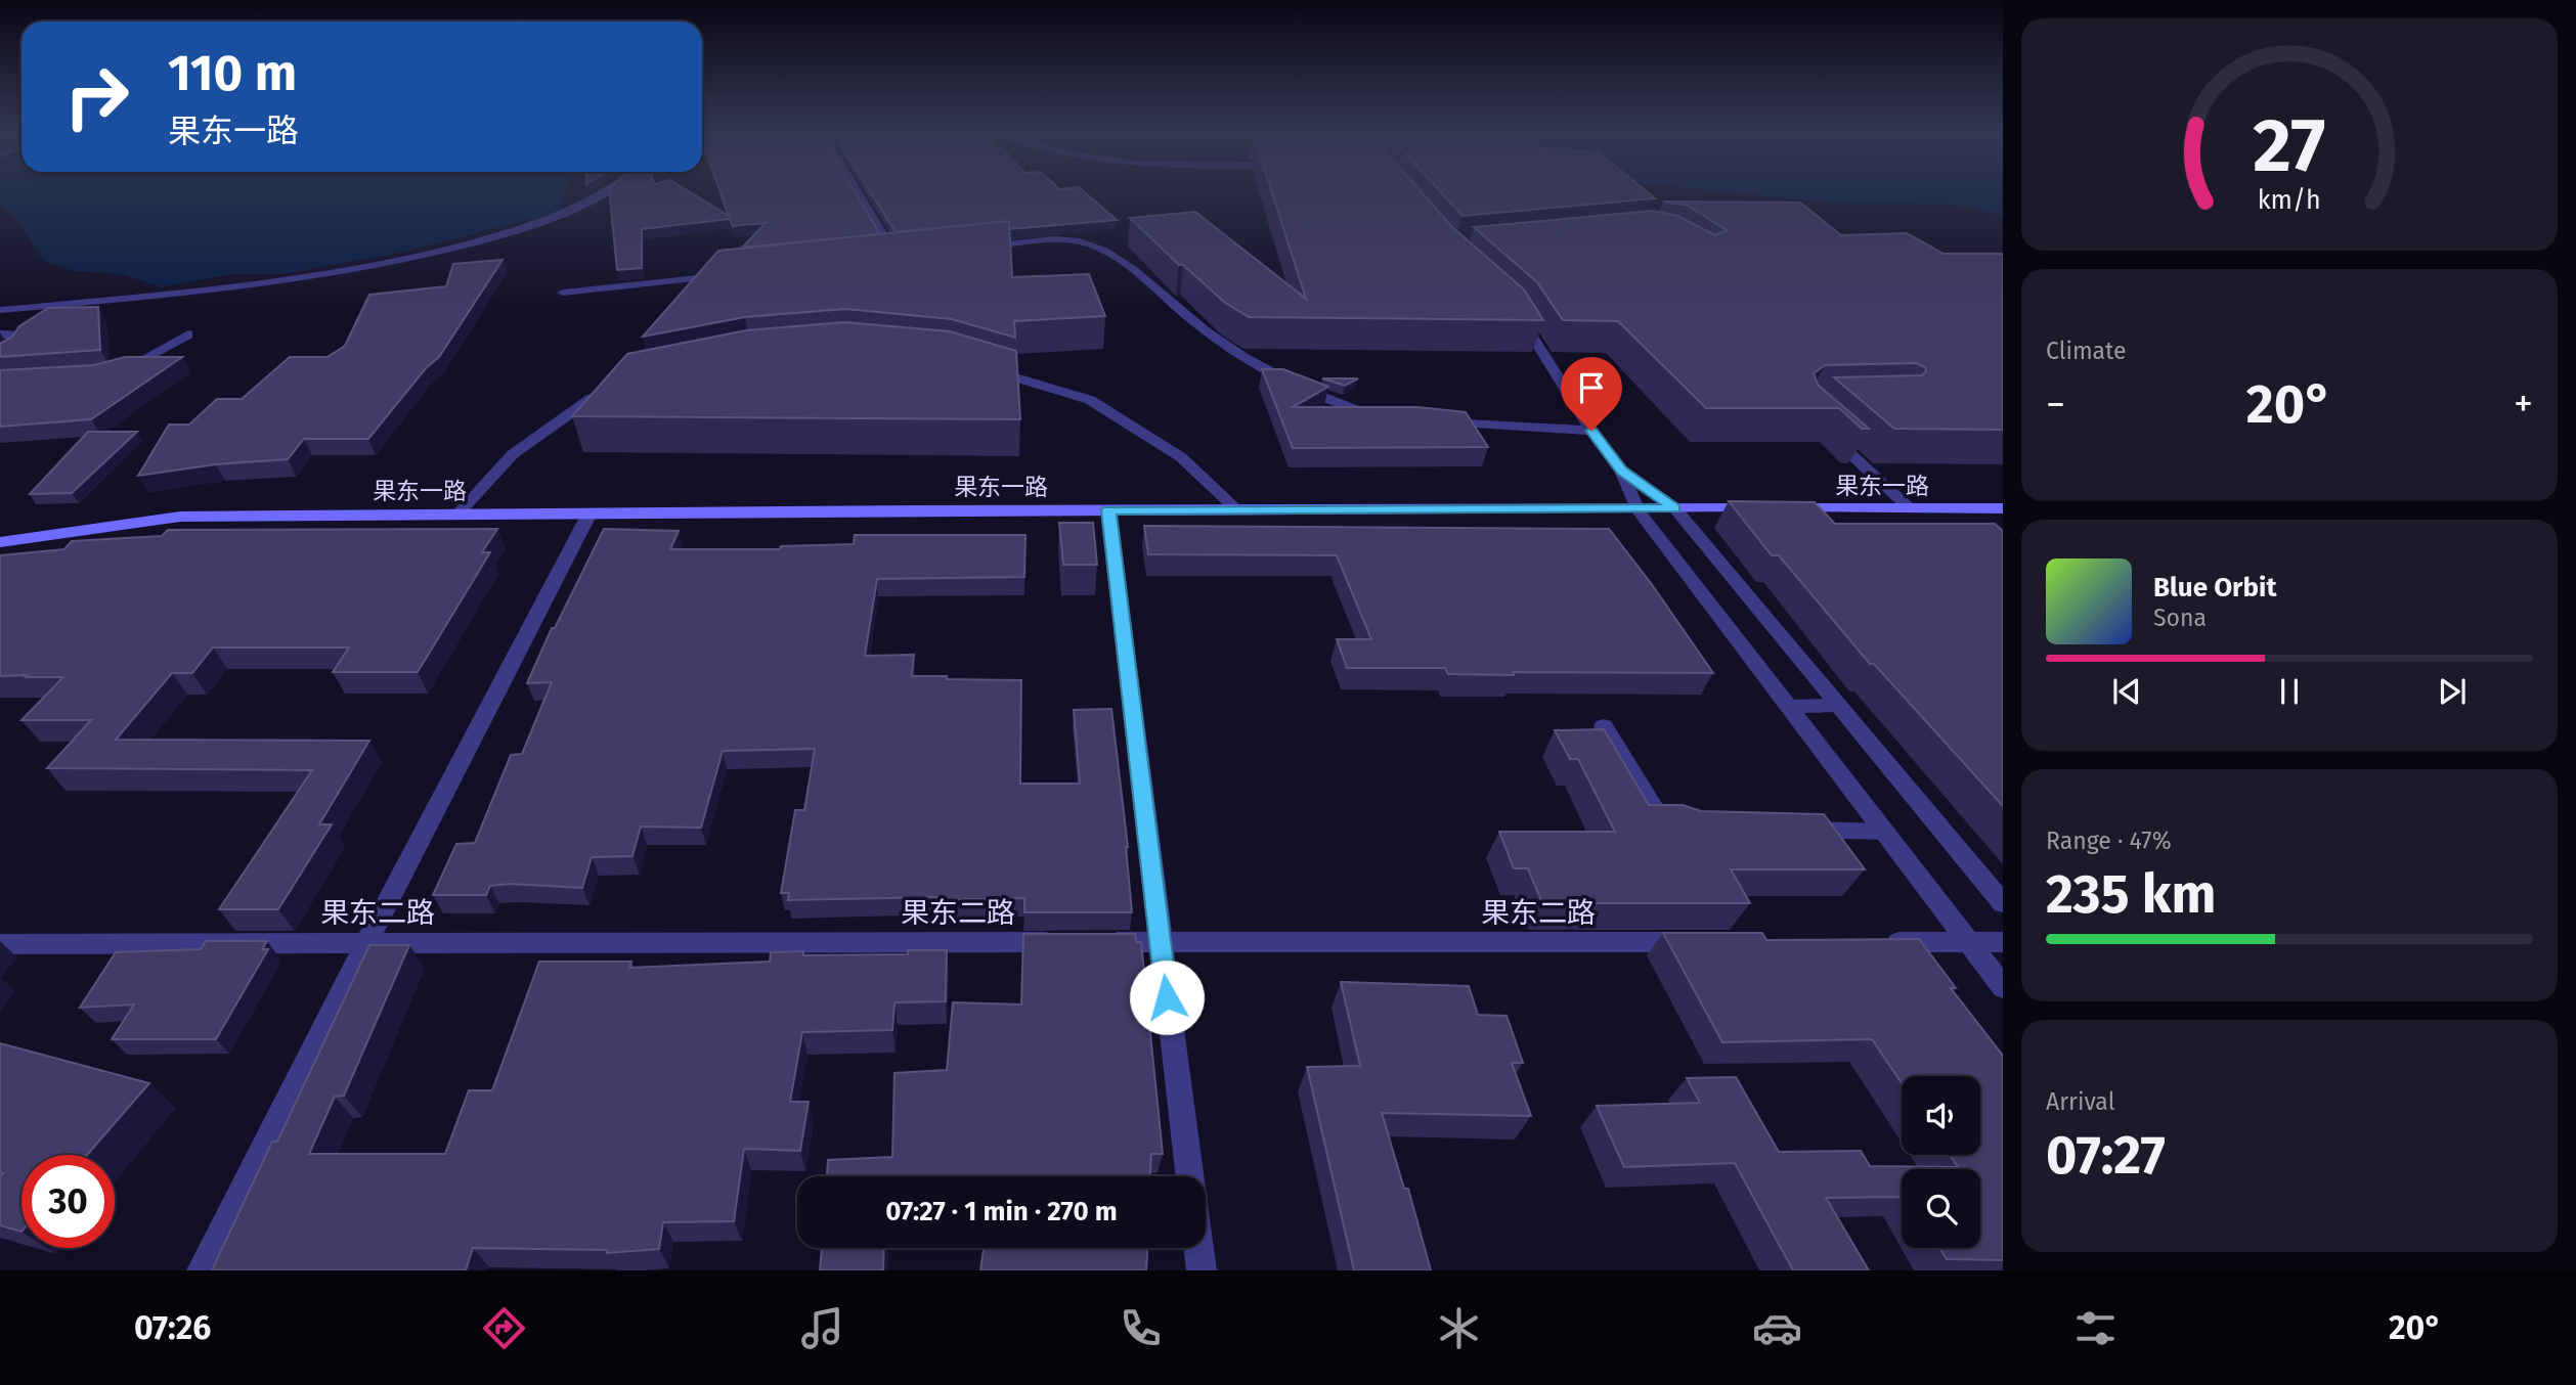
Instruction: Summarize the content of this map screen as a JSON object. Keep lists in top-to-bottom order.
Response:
{
  "streets": {
    "main road": ["果东一路"],
    "street": ["果东二路"]
  },
  "page": {
    "turn": ["110 m", "果东一路"],
    "tile": [
      "Climate",
      ["Range · 47%", "235 km"],
      ["Arrival", "07:27"]
    ],
    "heat": ["−", "20°", "+"],
    "song": ["Blue Orbit", "Sona"],
    "limit": "30",
    "trip": "07:27 · 1 min · 270 m",
    "tabs": ["07:26", "20°"],
    "gauge": ["27", "km/h"]
  }
}
